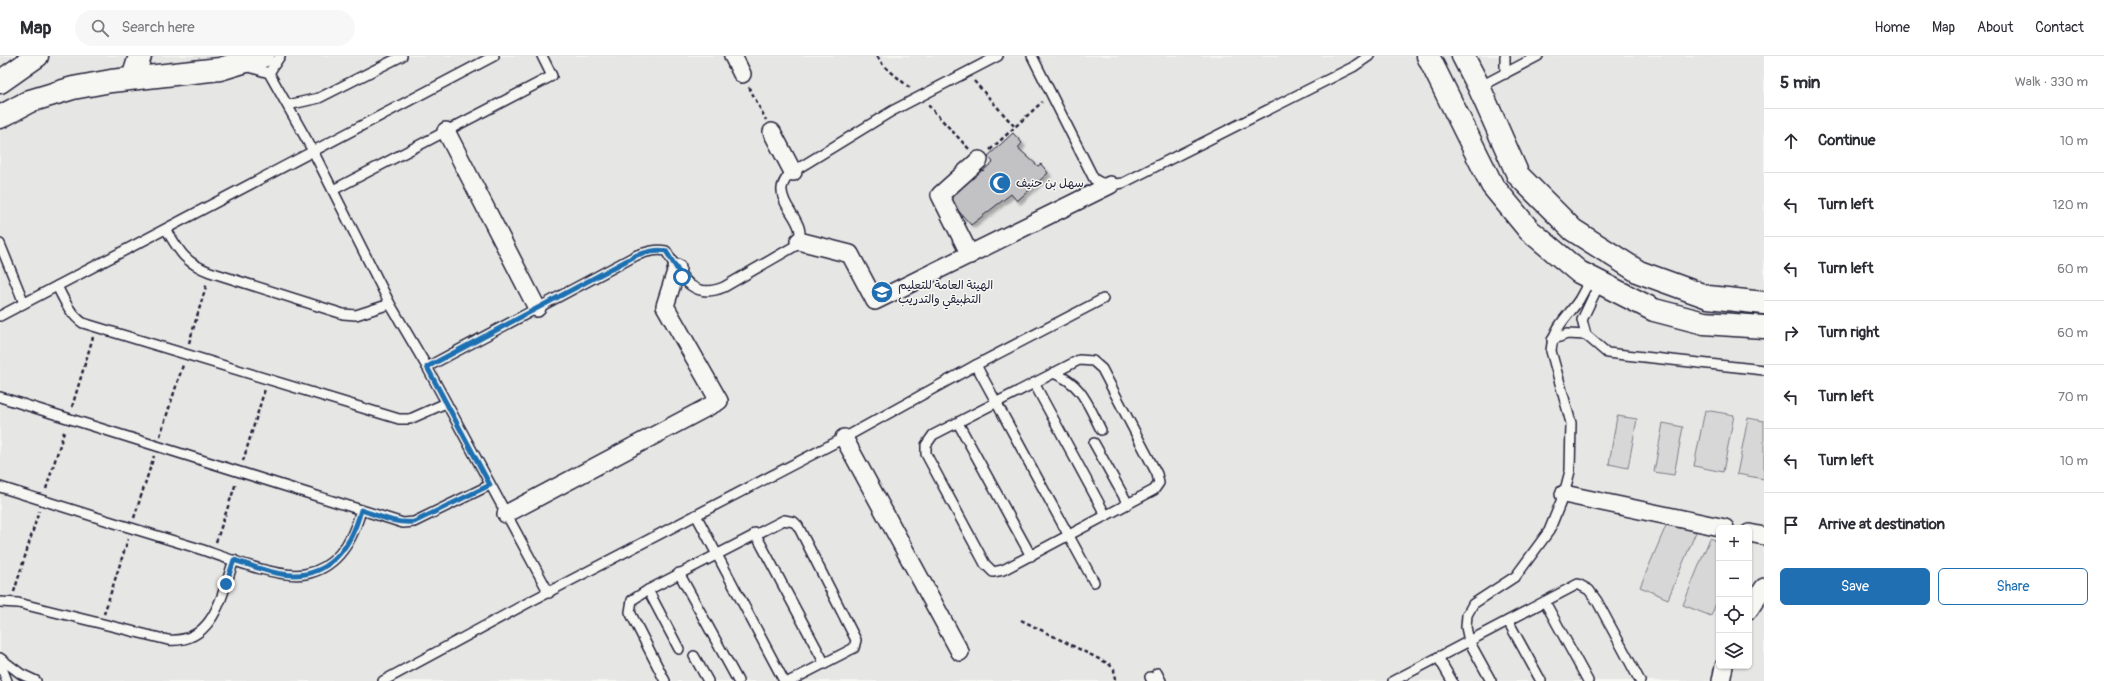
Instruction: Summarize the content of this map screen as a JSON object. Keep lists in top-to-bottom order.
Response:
{
  "places": {
    "mosque": ["سهل بن حنيف"],
    "school or university": ["الهيئة العامة للتعليم التطبيقي والتدريب"]
  },
  "page": {
    "header": "Map",
    "search": "Search here",
    "nav": [
      "Home",
      "Map",
      "About",
      "Contact"
    ],
    "heading": ["5 min", "Walk · 330 m"],
    "list": [
      ["Continue", "10 m"],
      ["Turn left", "120 m"],
      ["Turn left", "60 m"],
      ["Turn right", "60 m"],
      ["Turn left", "70 m"],
      ["Turn left", "10 m"],
      "Arrive at destination"
    ],
    "map_buttons": ["+", "−"],
    "buttons": ["Save", "Share"]
  }
}
